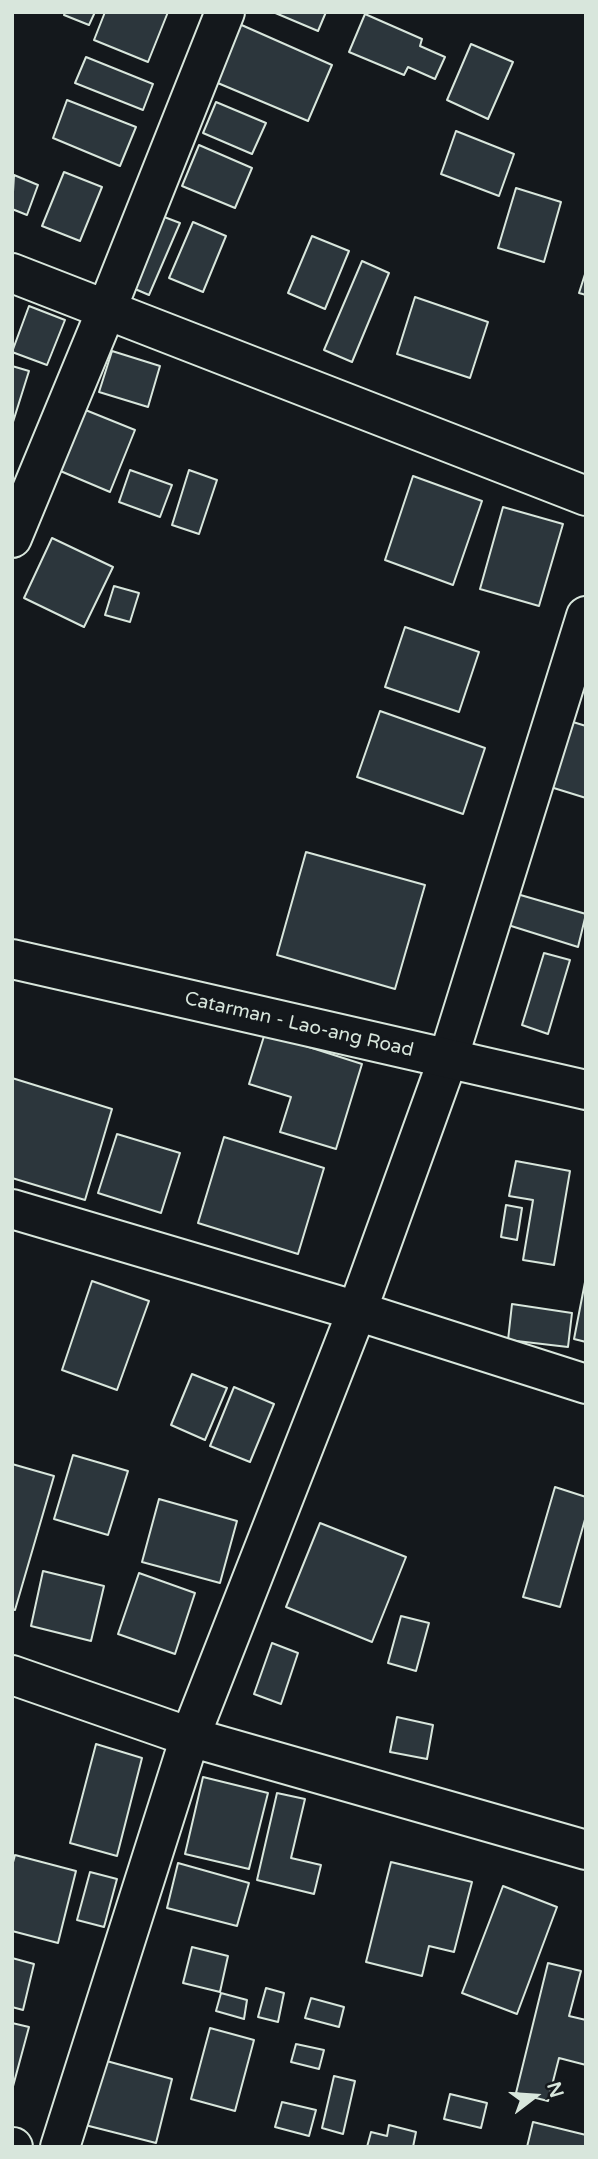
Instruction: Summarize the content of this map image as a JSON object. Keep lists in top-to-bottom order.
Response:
{
  "streets": {
    "street": ["Catarman - Lao-ang Road"]
  },
  "north": "right"
}
